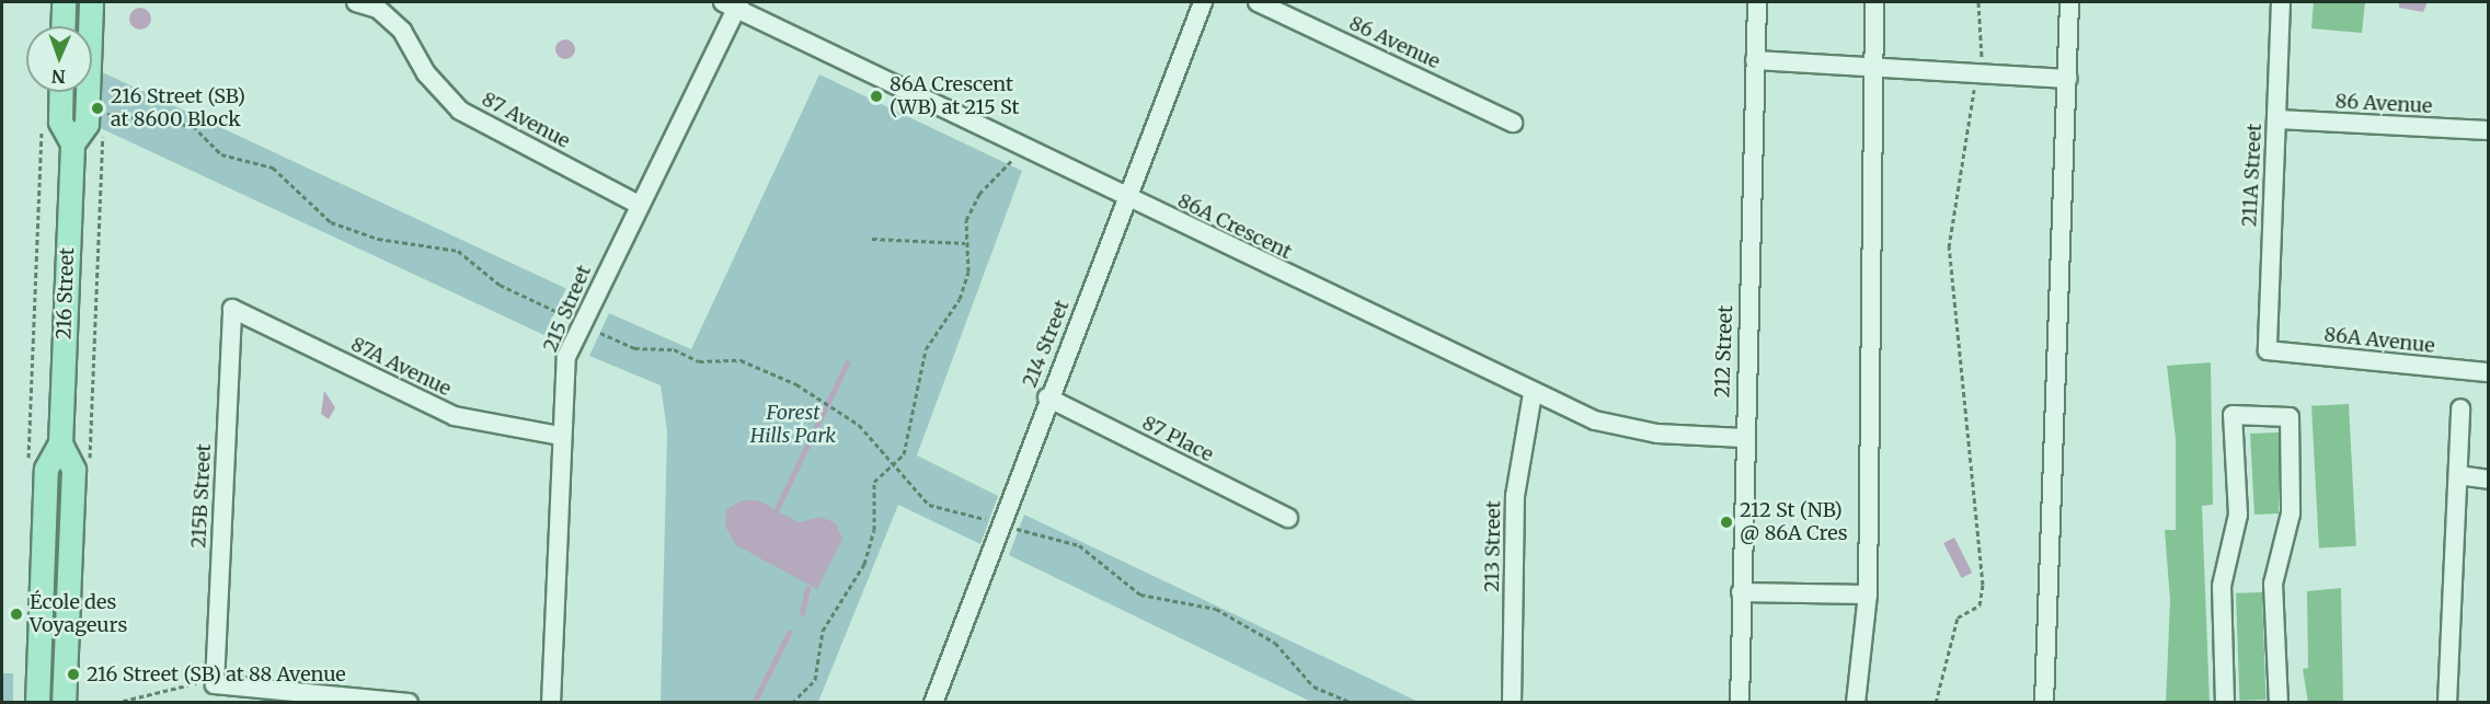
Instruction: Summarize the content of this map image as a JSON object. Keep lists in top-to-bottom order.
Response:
{
  "streets": {
    "main road": ["216 Street"],
    "street": [
      "86 Avenue",
      "87 Avenue",
      "211A Street",
      "86A Crescent",
      "215 Street",
      "86A Avenue",
      "214 Street",
      "212 Street",
      "87A Avenue",
      "87 Place",
      "215B Street",
      "213 Street"
    ]
  },
  "crossings": [
    ["86 Avenue", "211A Street"],
    ["87 Avenue", "215 Street"],
    ["211A Street", "86A Avenue"],
    ["86A Crescent", "215 Street"],
    ["86A Crescent", "214 Street"],
    ["86A Crescent", "212 Street"],
    ["86A Crescent", "213 Street"],
    ["215 Street", "87A Avenue"],
    ["214 Street", "87 Place"],
    ["87A Avenue", "215B Street"]
  ],
  "parks": ["Forest Hills Park"],
  "places": [
    "86A Crescent (WB) at 215 St",
    "216 Street (SB) at 8600 Block",
    "212 St (NB) @ 86A Cres",
    "École des Voyageurs",
    "216 Street (SB) at 88 Avenue"
  ],
  "north": "bottom"
}
